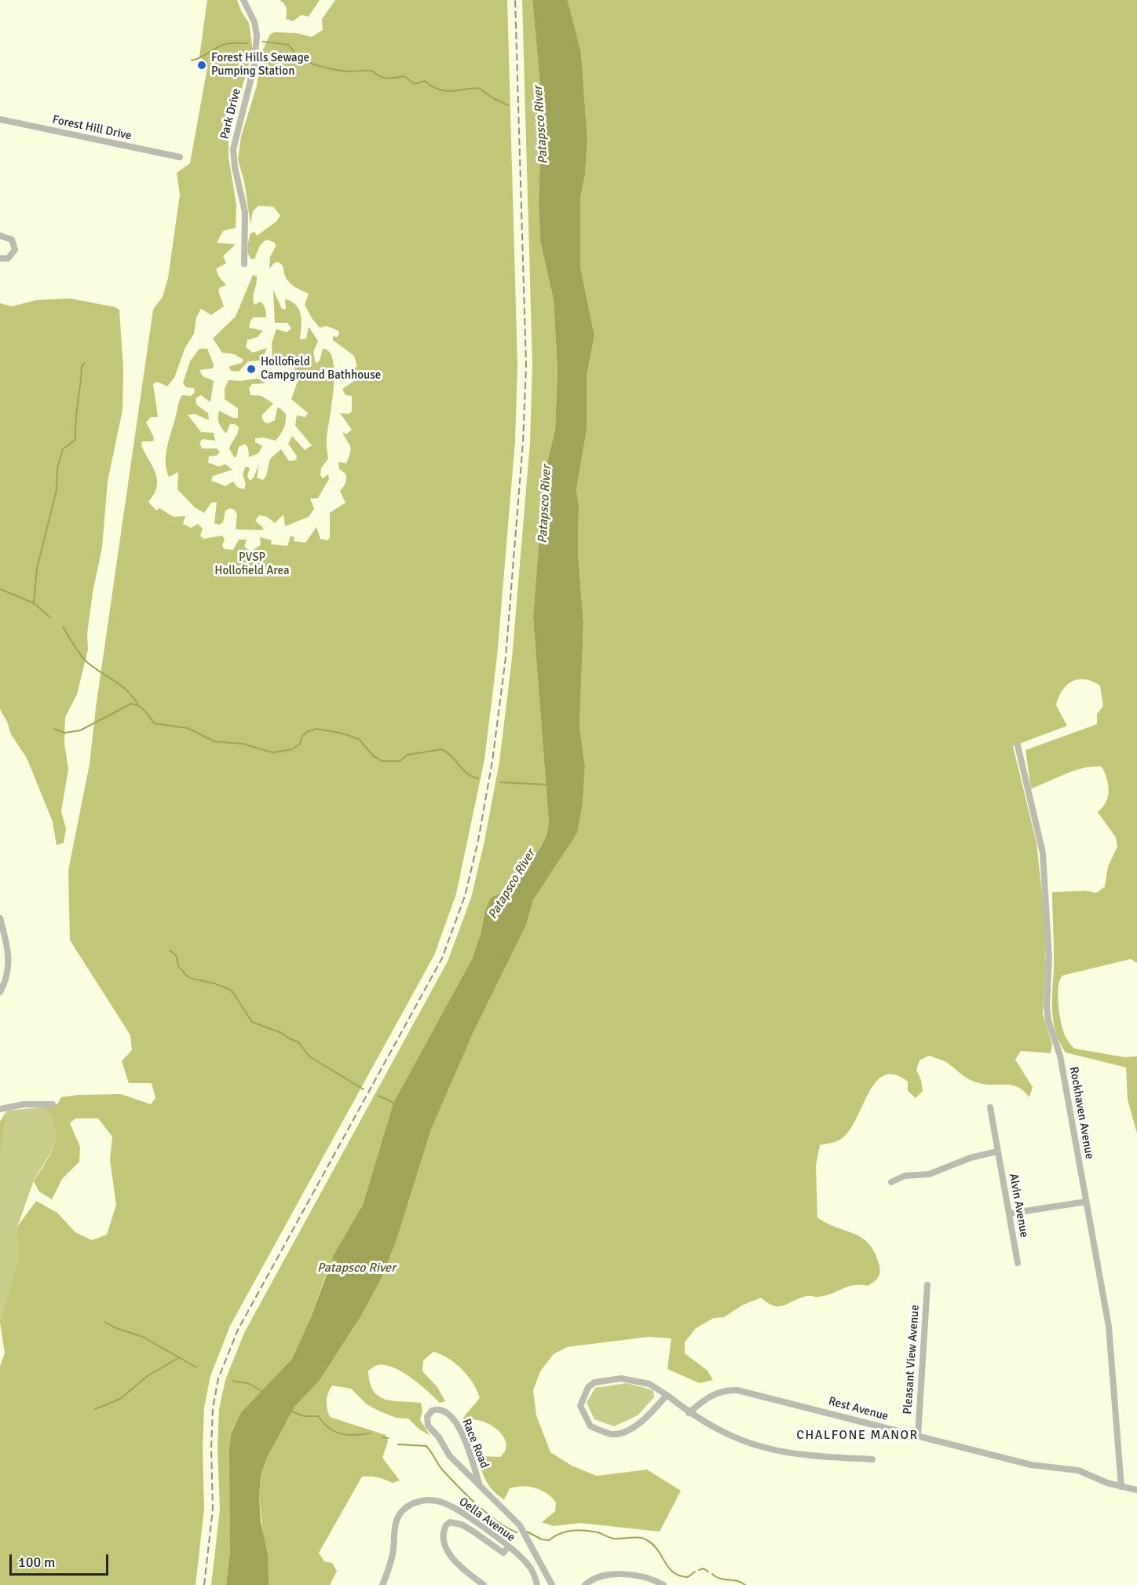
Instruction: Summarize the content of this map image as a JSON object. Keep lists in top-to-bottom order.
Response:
{
  "streets": {
    "street": [
      "Park Drive",
      "Forest Hill Drive",
      "Rockhaven Avenue",
      "Alvin Avenue",
      "Pleasant View Avenue",
      "Rest Avenue",
      "Race Road",
      "Oella Avenue"
    ]
  },
  "crossings": [
    ["Rockhaven Avenue", "Rest Avenue"],
    ["Pleasant View Avenue", "Rest Avenue"]
  ],
  "districts": ["CHALFONE MANOR"],
  "water": ["Patapsco River"],
  "parks": ["PVSP Hollofield Area"],
  "places": ["Forest Hills Sewage Pumping Station", "Hollofield Campground Bathhouse"],
  "scale_bar": "100 m"
}
